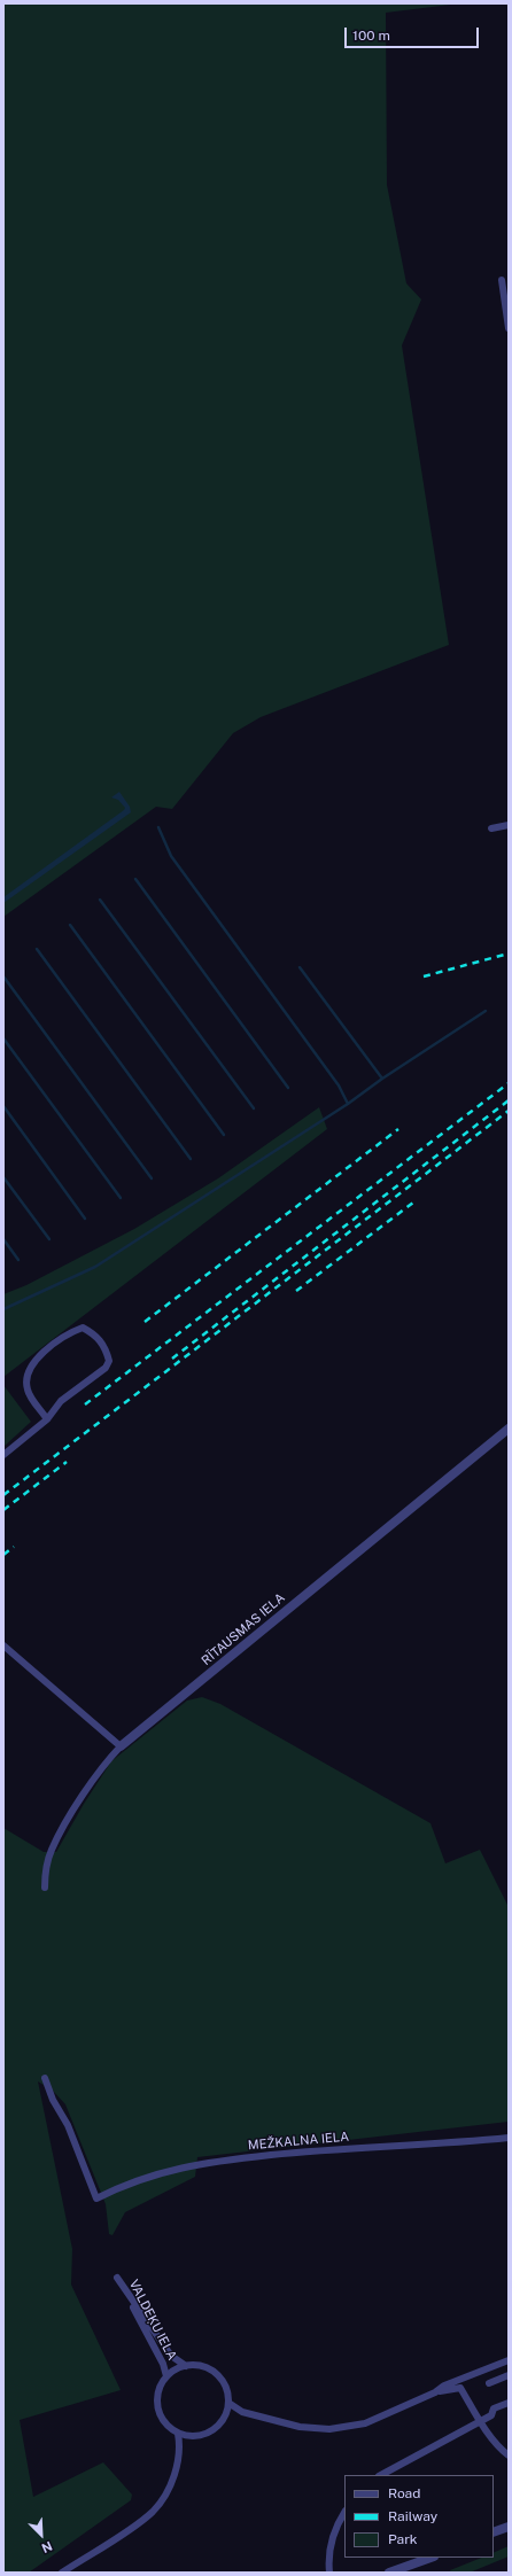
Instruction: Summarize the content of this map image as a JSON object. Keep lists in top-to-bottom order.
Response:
{
  "streets": {
    "street": ["RĪTAUSMAS IELA", "MEŽKALNA IELA", "VALDEĶU IELA"]
  },
  "legend": ["Road", "Railway", "Park"],
  "scale_bar": "100 m",
  "north": "bottom right"
}
